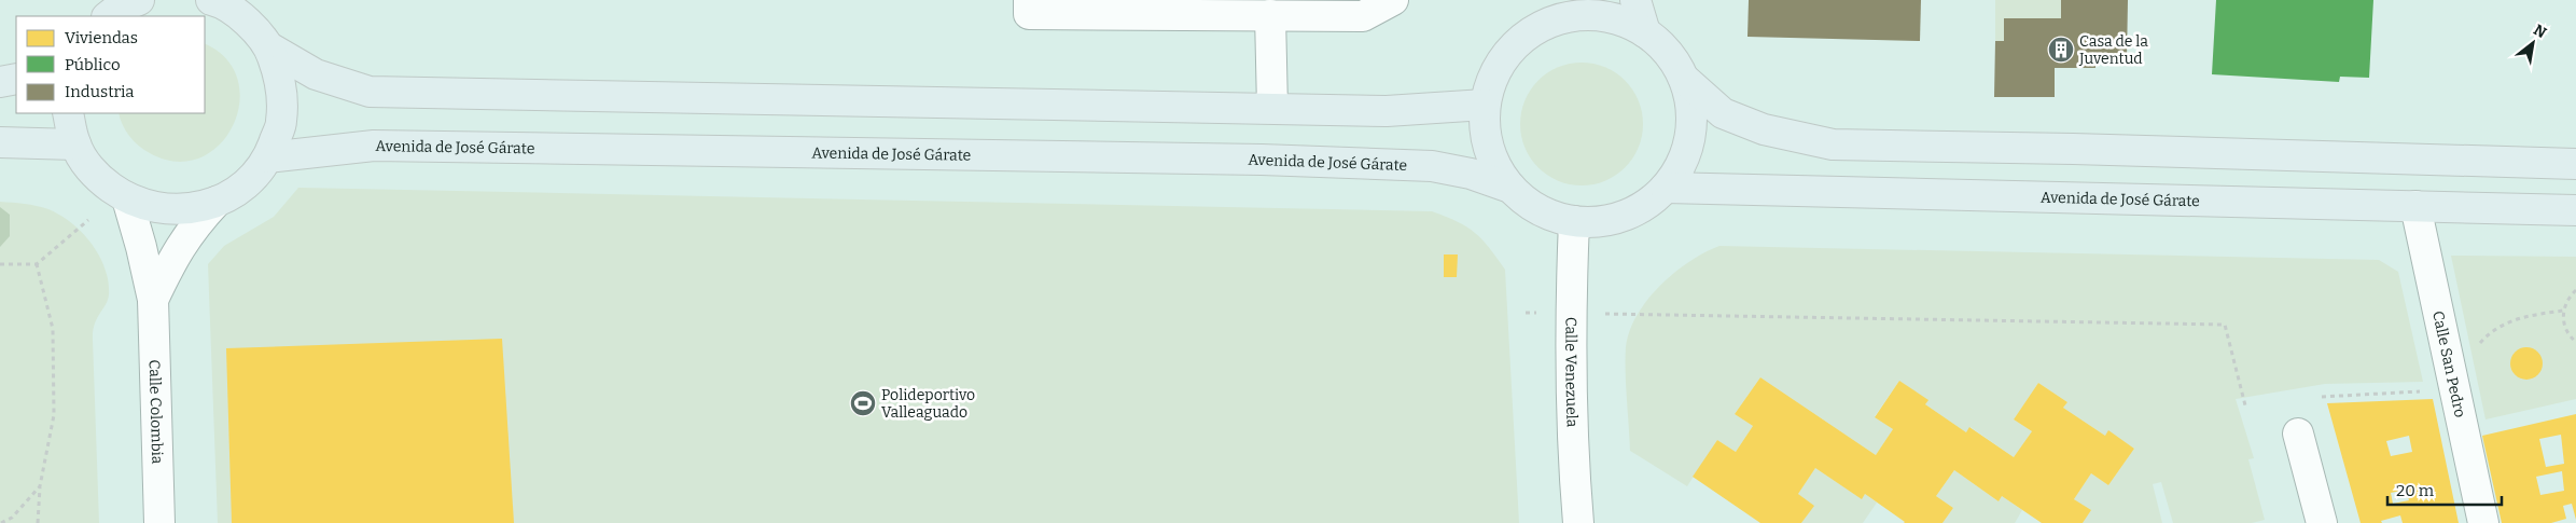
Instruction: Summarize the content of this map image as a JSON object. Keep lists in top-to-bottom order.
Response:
{
  "streets": {
    "main road": ["Avenida de José Gárate"],
    "street": ["Calle San Pedro", "Calle Venezuela", "Calle Colombia"]
  },
  "crossings": [
    ["Avenida de José Gárate", "Calle San Pedro"]
  ],
  "places": {
    "building": ["Casa de la Juventud"],
    "sports": ["Polideportivo Valleaguado"]
  },
  "legend": ["Viviendas", "Público", "Industria"],
  "scale_bar": "20 m",
  "north": "top right"
}
